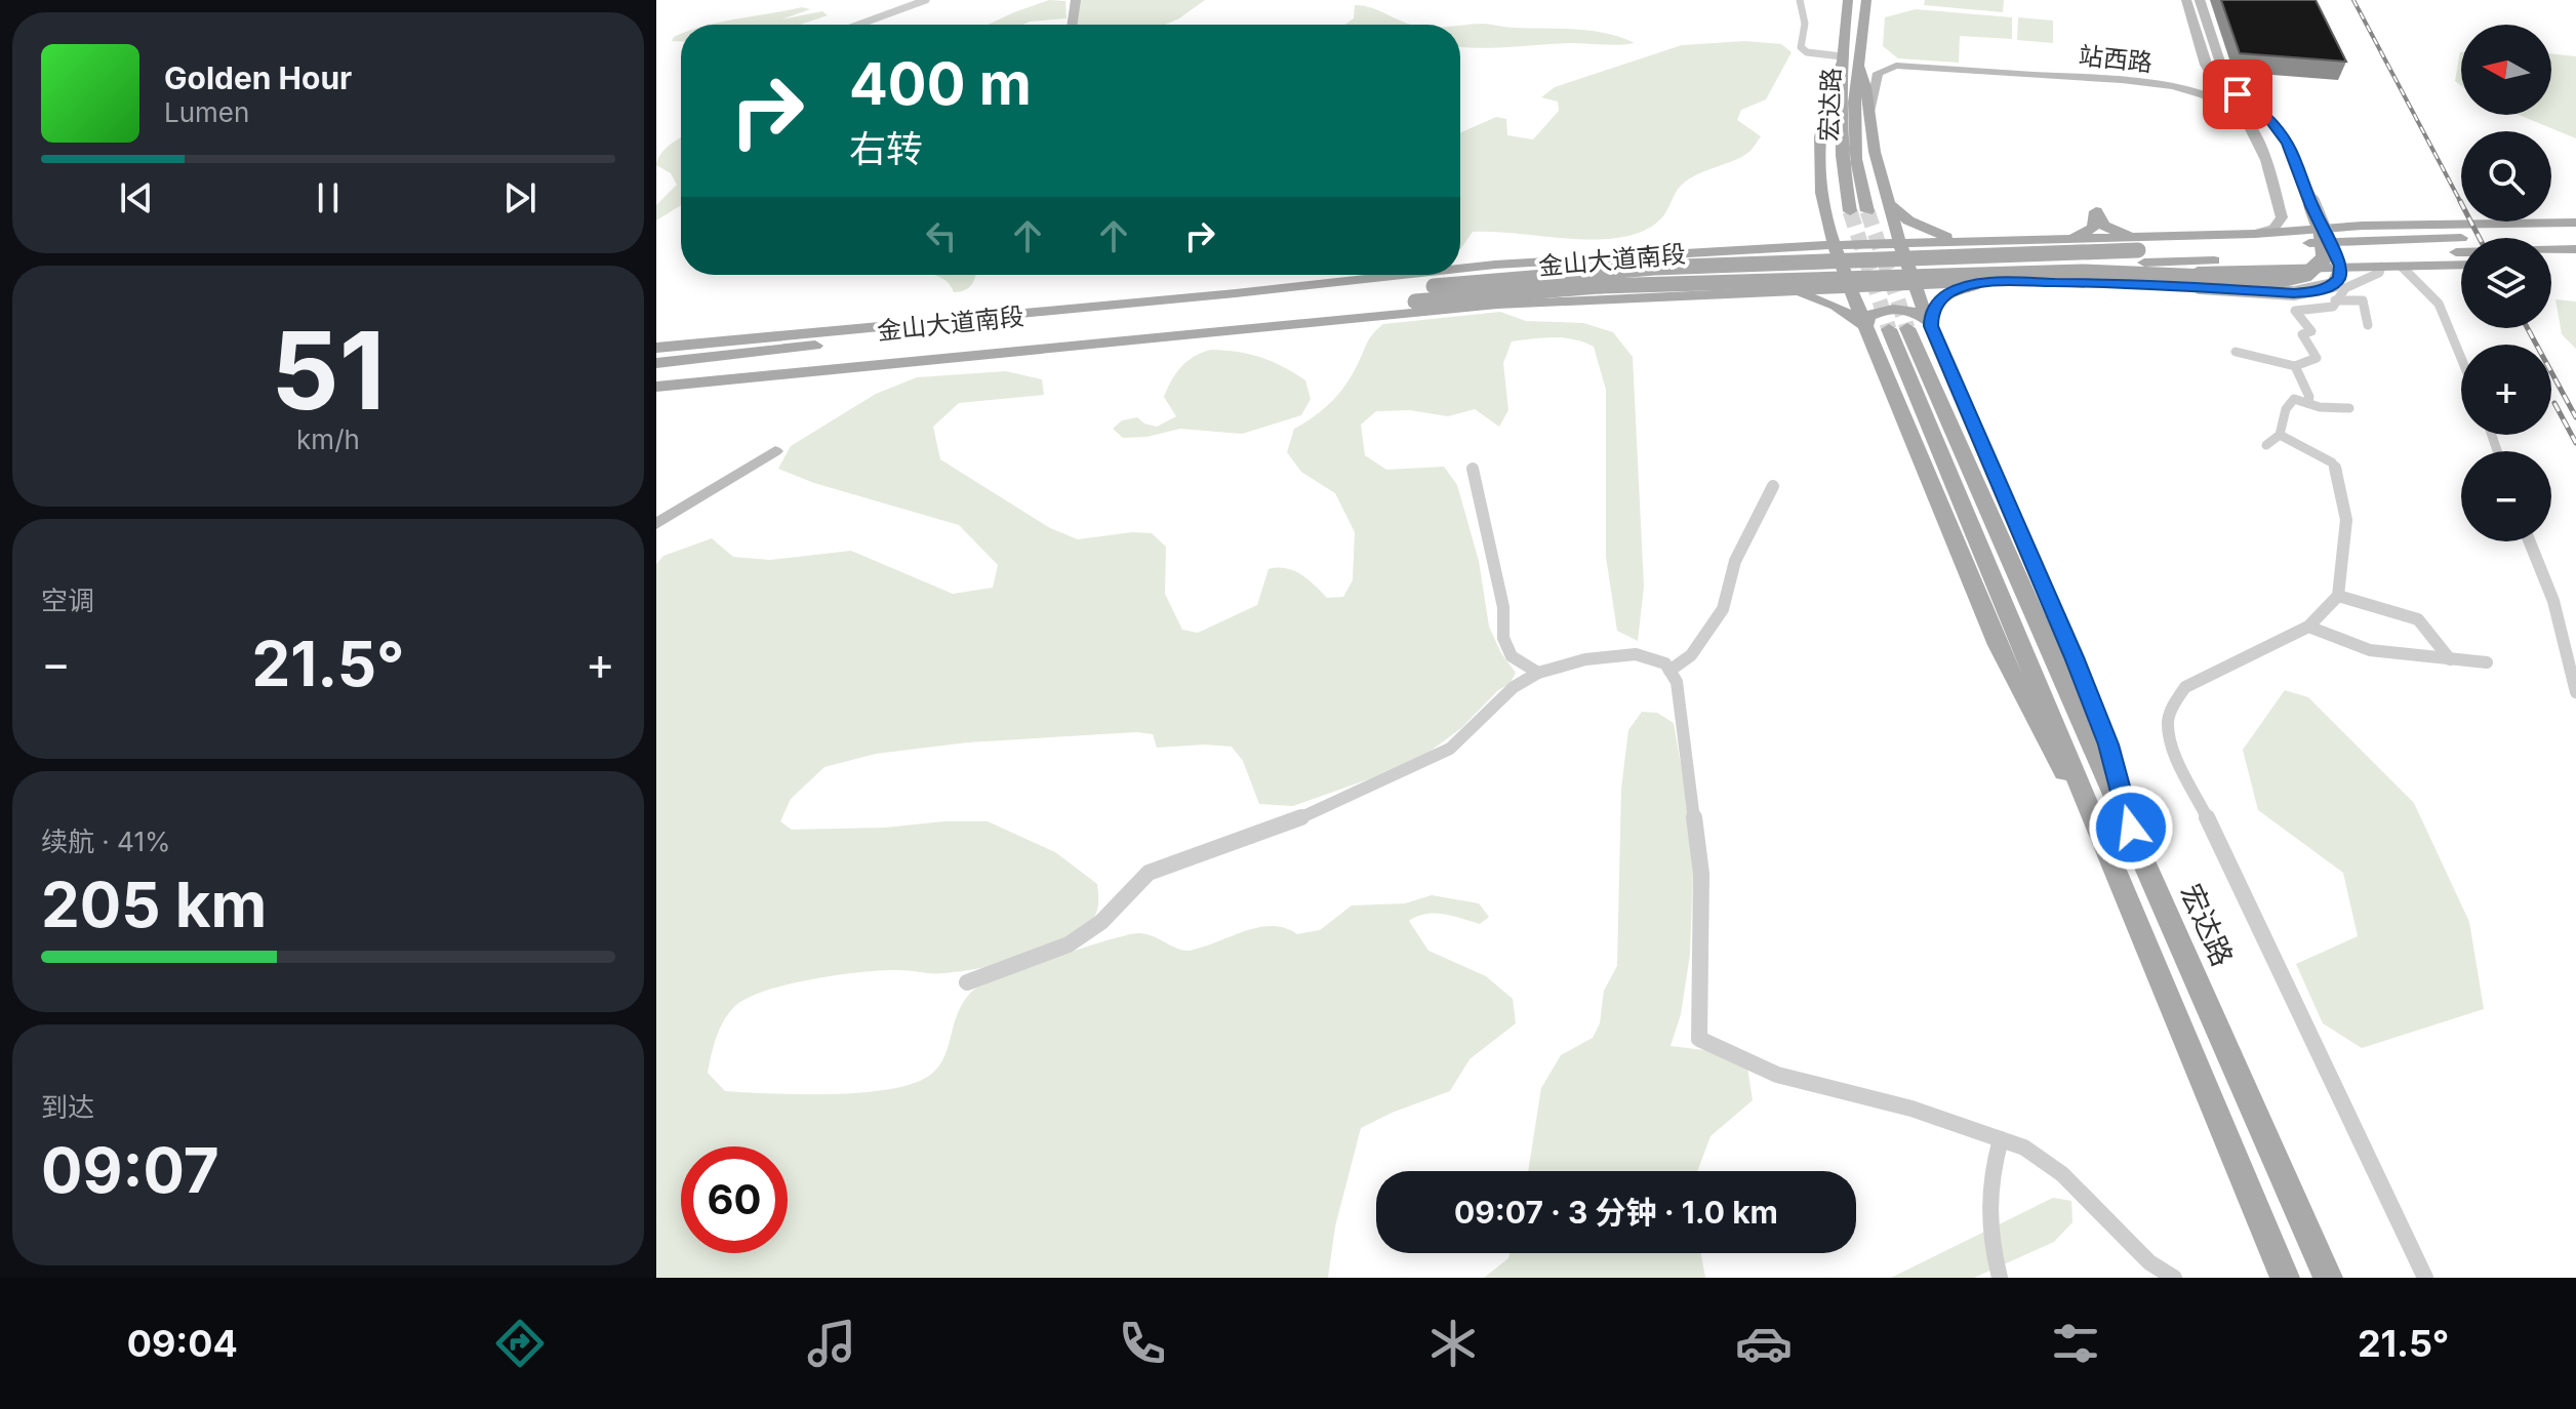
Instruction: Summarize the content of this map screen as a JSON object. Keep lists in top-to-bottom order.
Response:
{
  "streets": {
    "main road": ["宏达路", "金山大道南段"],
    "street": ["站西路"]
  },
  "north": "left",
  "page": {
    "map_buttons": ["+", "−"],
    "turn": ["400 m", "右转"],
    "song": ["Golden Hour", "Lumen"],
    "tile": [
      ["51", "km/h"],
      "空调",
      ["续航 · 41%", "205 km"],
      ["到达", "09:07"]
    ],
    "heat": ["−", "21.5°", "+"],
    "limit": "60",
    "trip": "09:07 · 3 分钟 · 1.0 km",
    "tabs": ["09:04", "21.5°"]
  }
}
